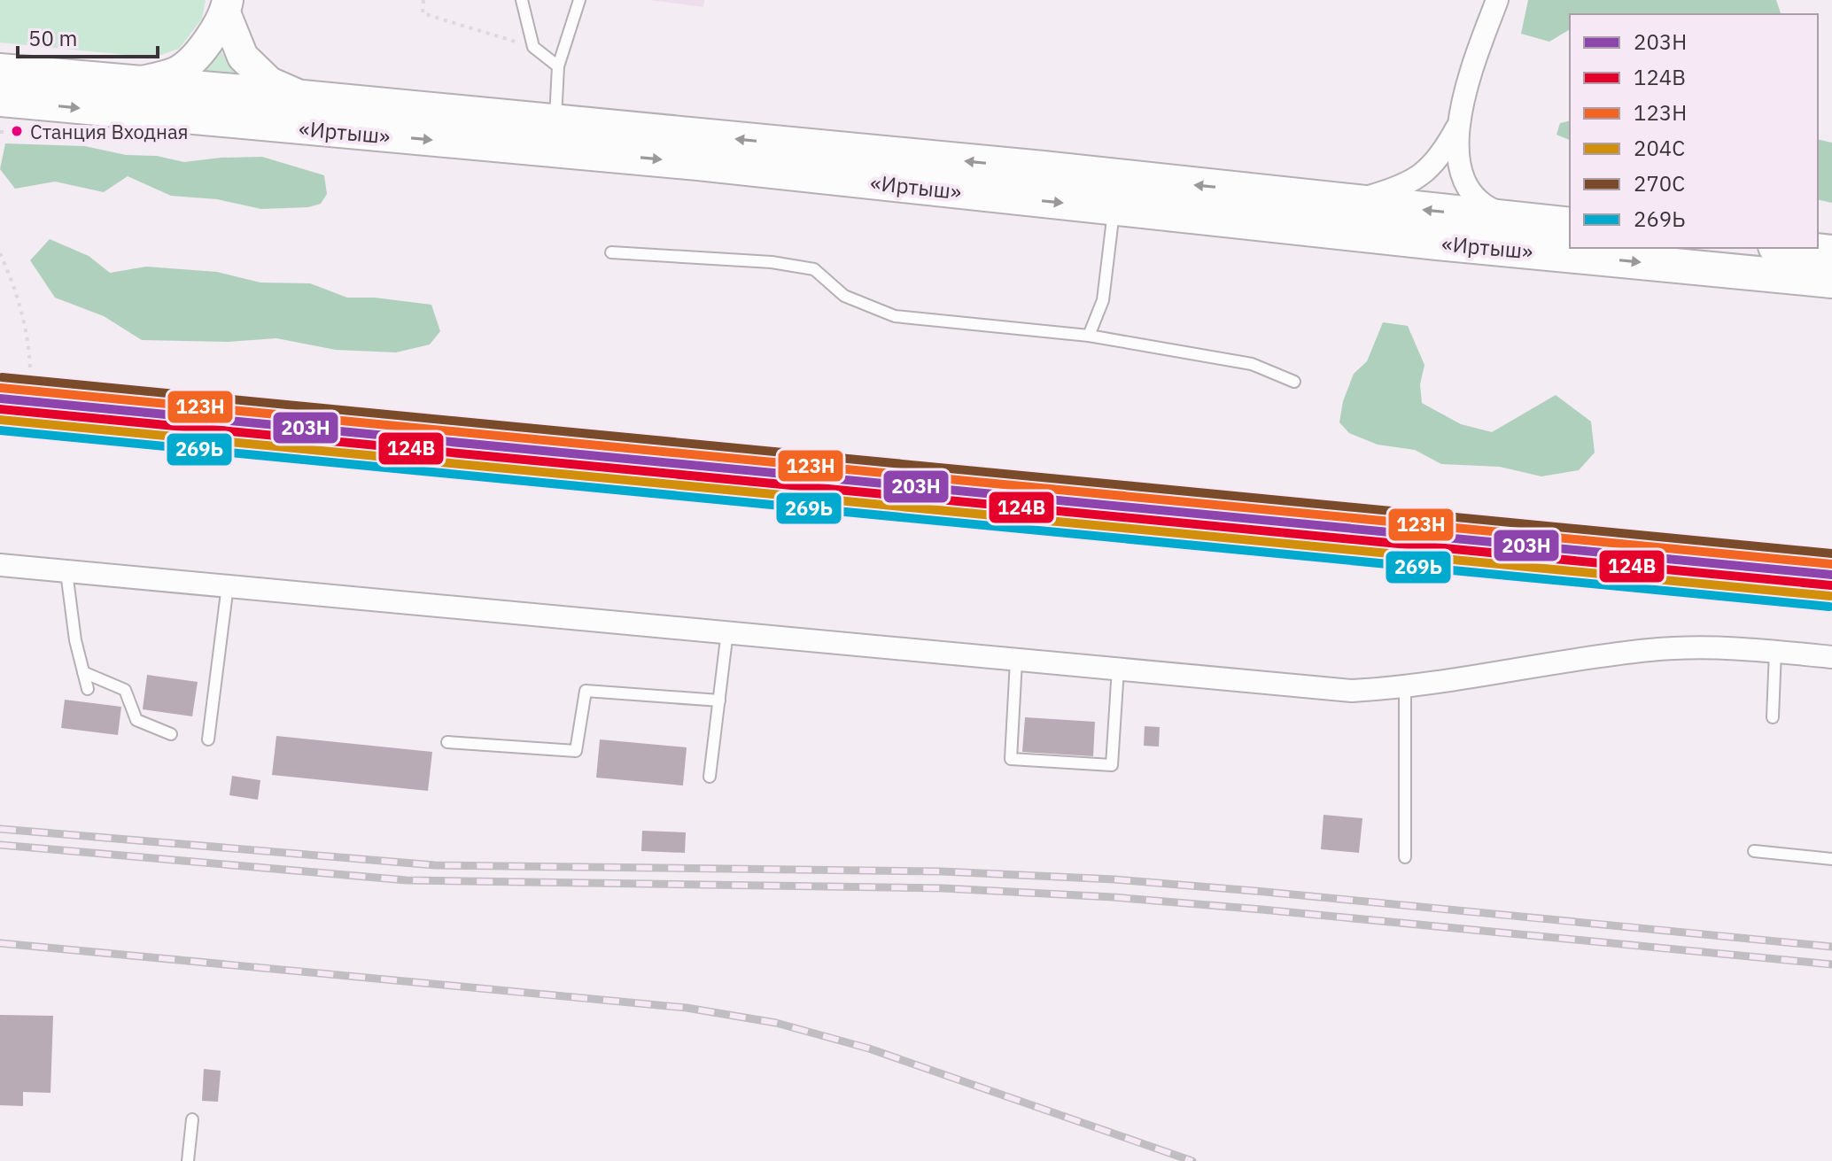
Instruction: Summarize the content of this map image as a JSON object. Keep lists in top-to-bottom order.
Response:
{
  "streets": {
    "main road": ["«Иртыш»"]
  },
  "places": ["Станция Входная"],
  "lines": [
    "transit line 270С",
    "transit line 123Н",
    "transit line 203Н",
    "transit line 124В",
    "transit line 204С",
    "transit line 269Ь"
  ],
  "legend": [
    "203Н",
    "124В",
    "123Н",
    "204С",
    "270С",
    "269Ь"
  ],
  "scale_bar": "50 m"
}
